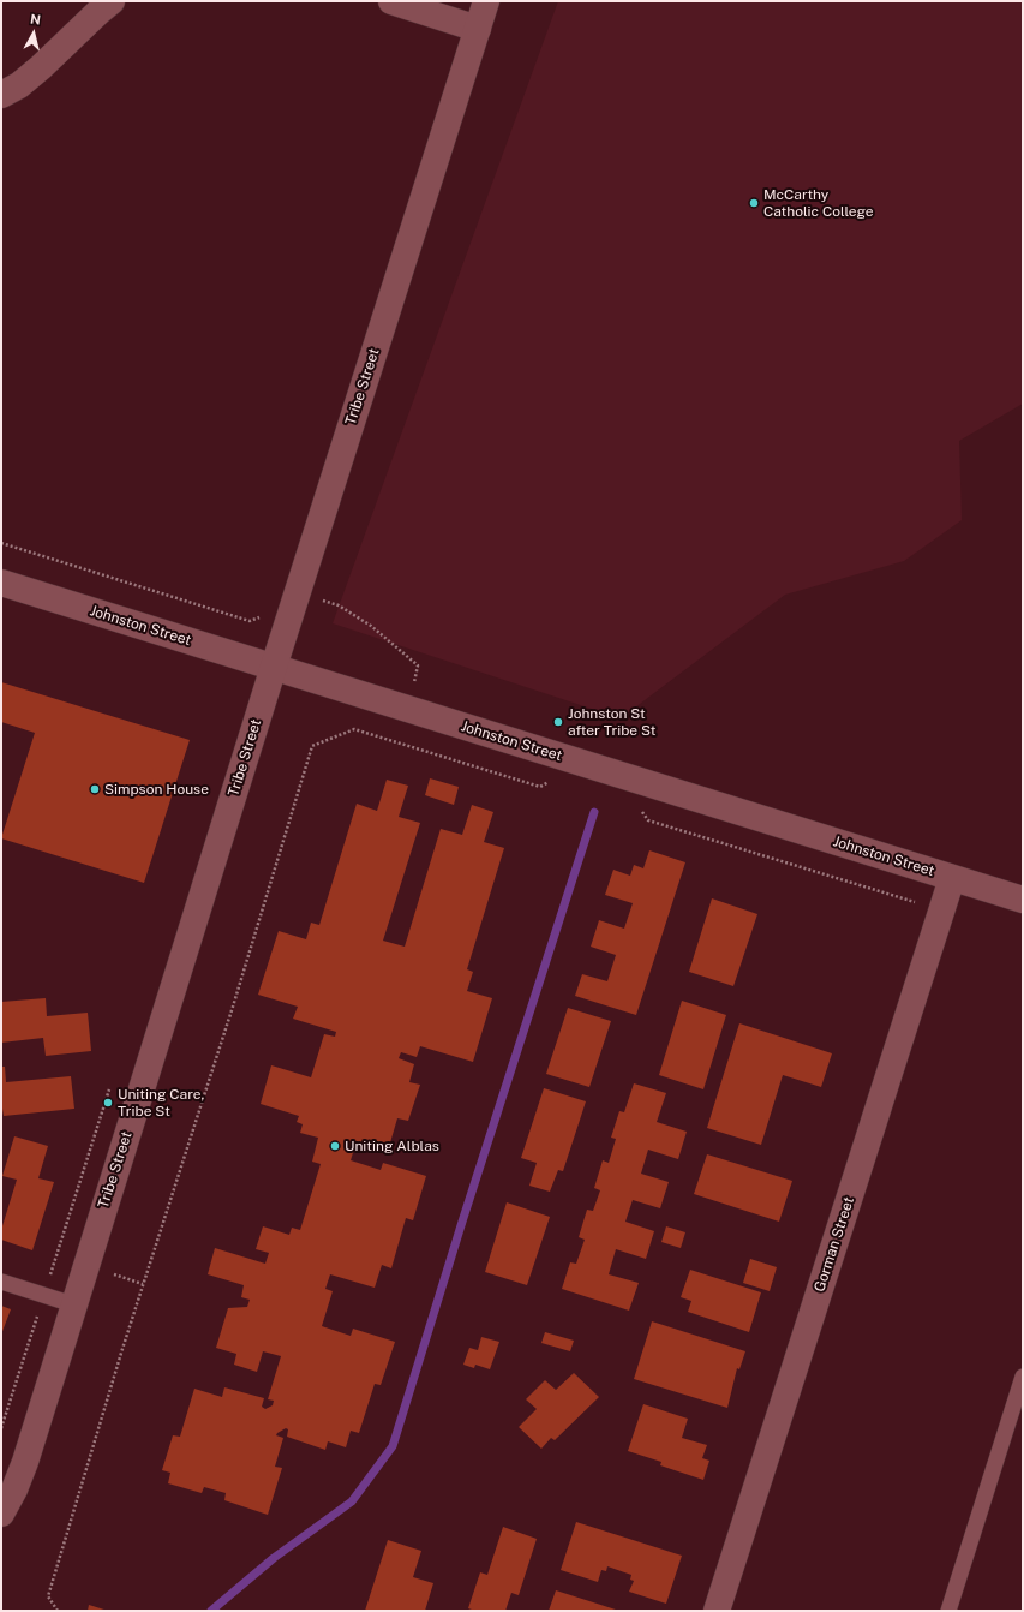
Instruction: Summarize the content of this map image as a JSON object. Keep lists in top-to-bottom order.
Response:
{
  "streets": {
    "street": ["Tribe Street", "Johnston Street", "Gorman Street"]
  },
  "crossings": [
    ["Tribe Street", "Johnston Street"],
    ["Johnston Street", "Gorman Street"]
  ],
  "places": [
    "McCarthy Catholic College",
    "Johnston St after Tribe St",
    "Simpson House",
    "Uniting Care, Tribe St",
    "Uniting Alblas"
  ],
  "north": "top"
}
